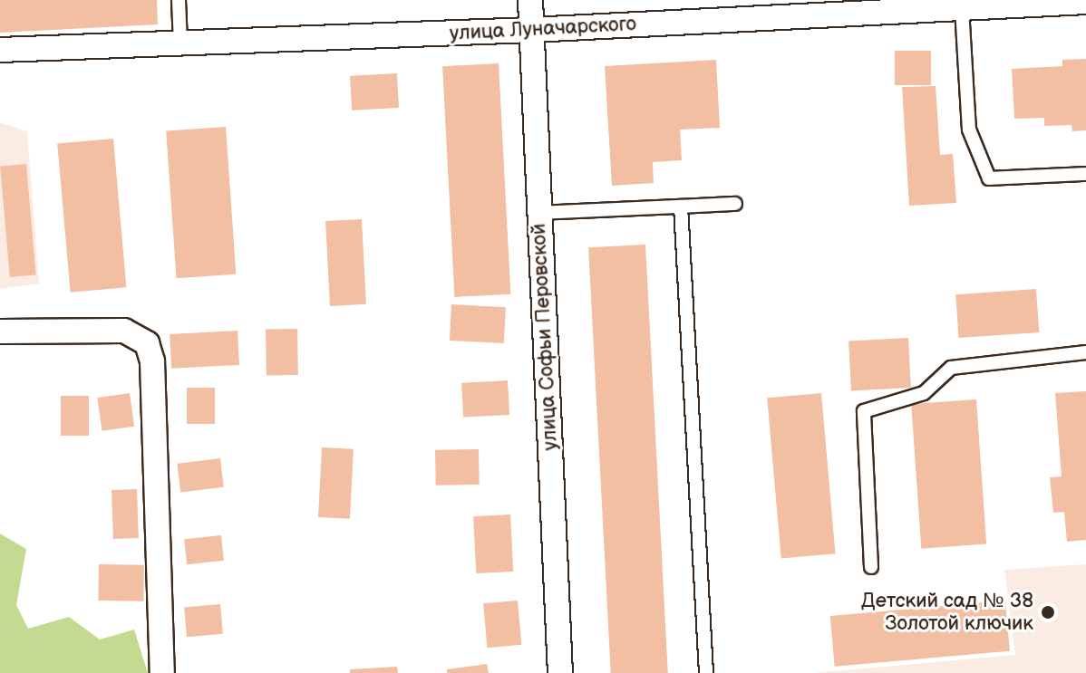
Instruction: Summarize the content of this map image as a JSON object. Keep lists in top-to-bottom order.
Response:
{
  "streets": {
    "street": ["улица Луначарского", "улица Софьи Перовской"]
  },
  "crossings": [
    ["улица Луначарского", "улица Софьи Перовской"]
  ],
  "places": ["Детский сад № 38 Золотой ключик"]
}
